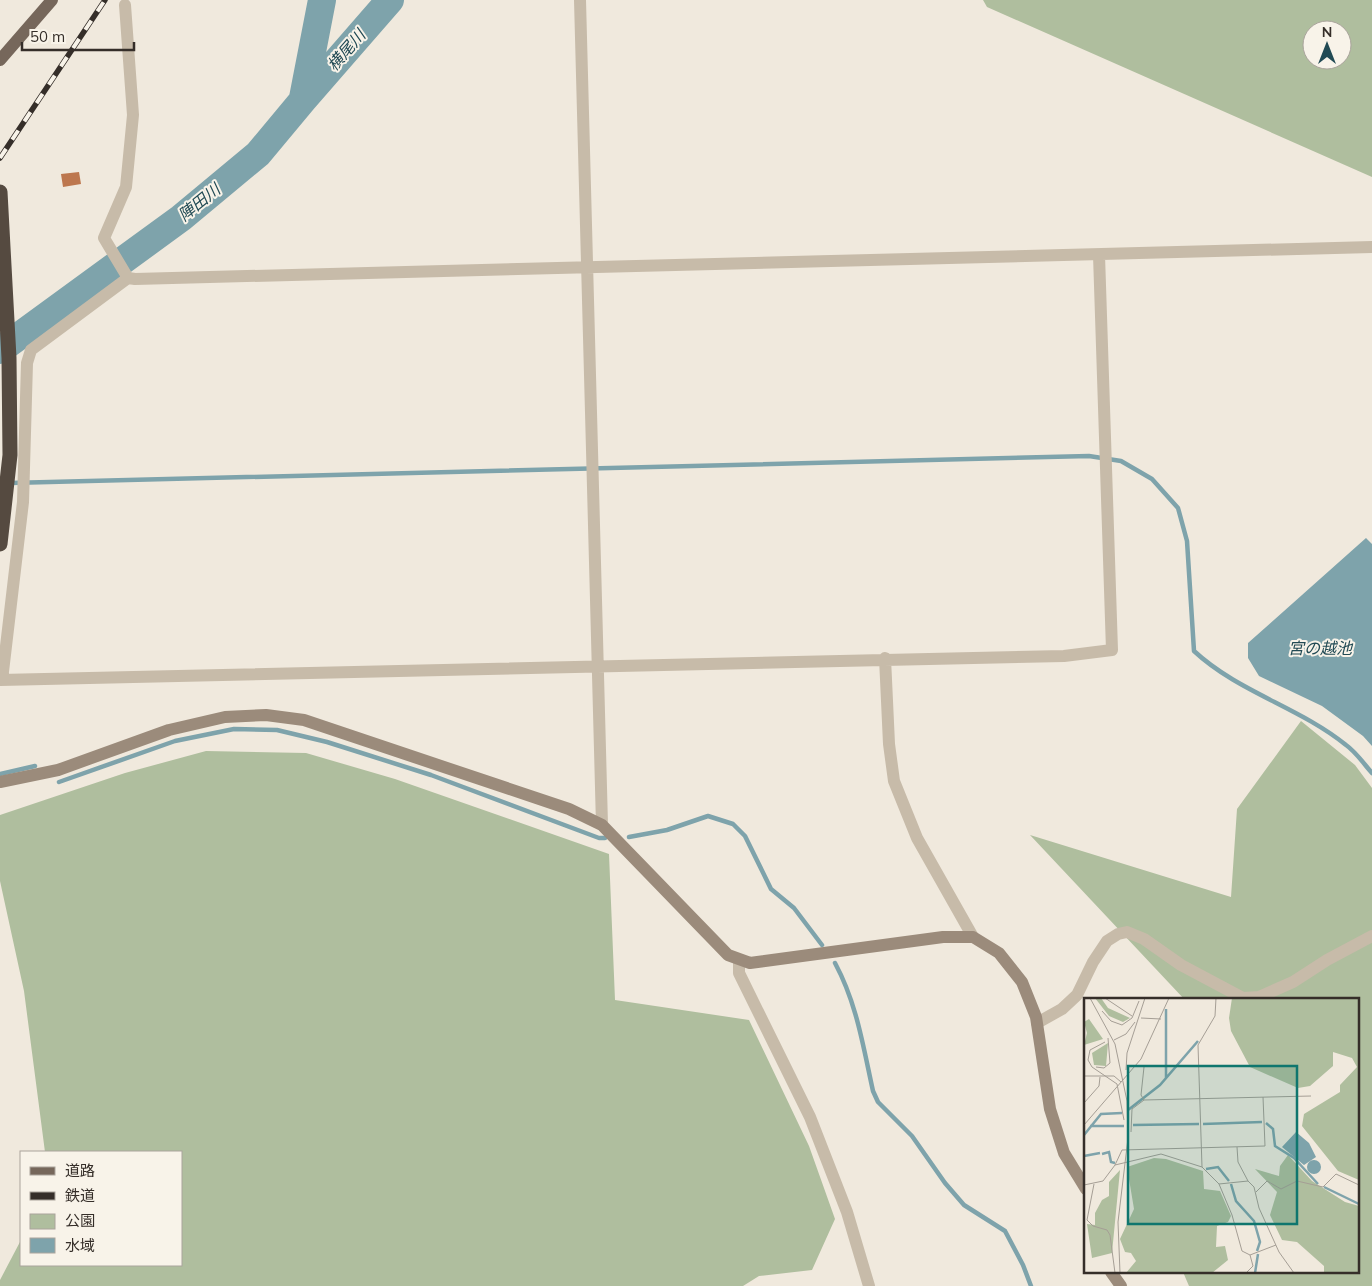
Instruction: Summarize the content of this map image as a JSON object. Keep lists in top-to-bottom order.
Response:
{
  "water": ["横尾川", "陣田川", "宮の越池"],
  "legend": [
    "道路",
    "鉄道",
    "公園",
    "水域"
  ],
  "scale_bar": "50 m",
  "north": "top"
}
